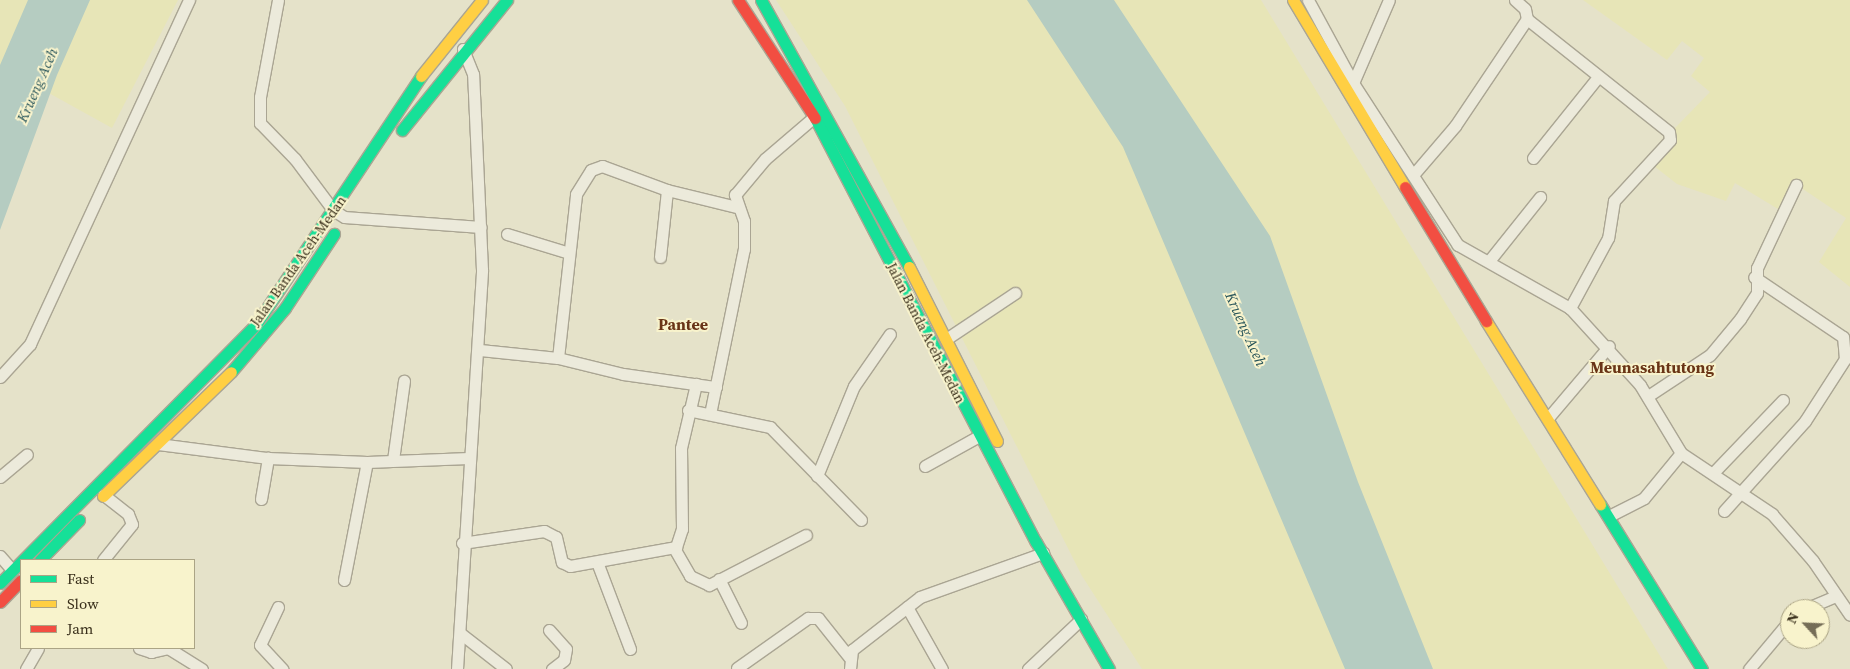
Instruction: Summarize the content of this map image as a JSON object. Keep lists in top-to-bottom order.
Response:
{
  "streets": {
    "main road": ["Jalan Banda Aceh-Medan"]
  },
  "districts": ["Pantee", "Meunasahtutong"],
  "water": ["Krueng Aceh"],
  "legend": ["Fast", "Slow", "Jam"],
  "north": "top left"
}
